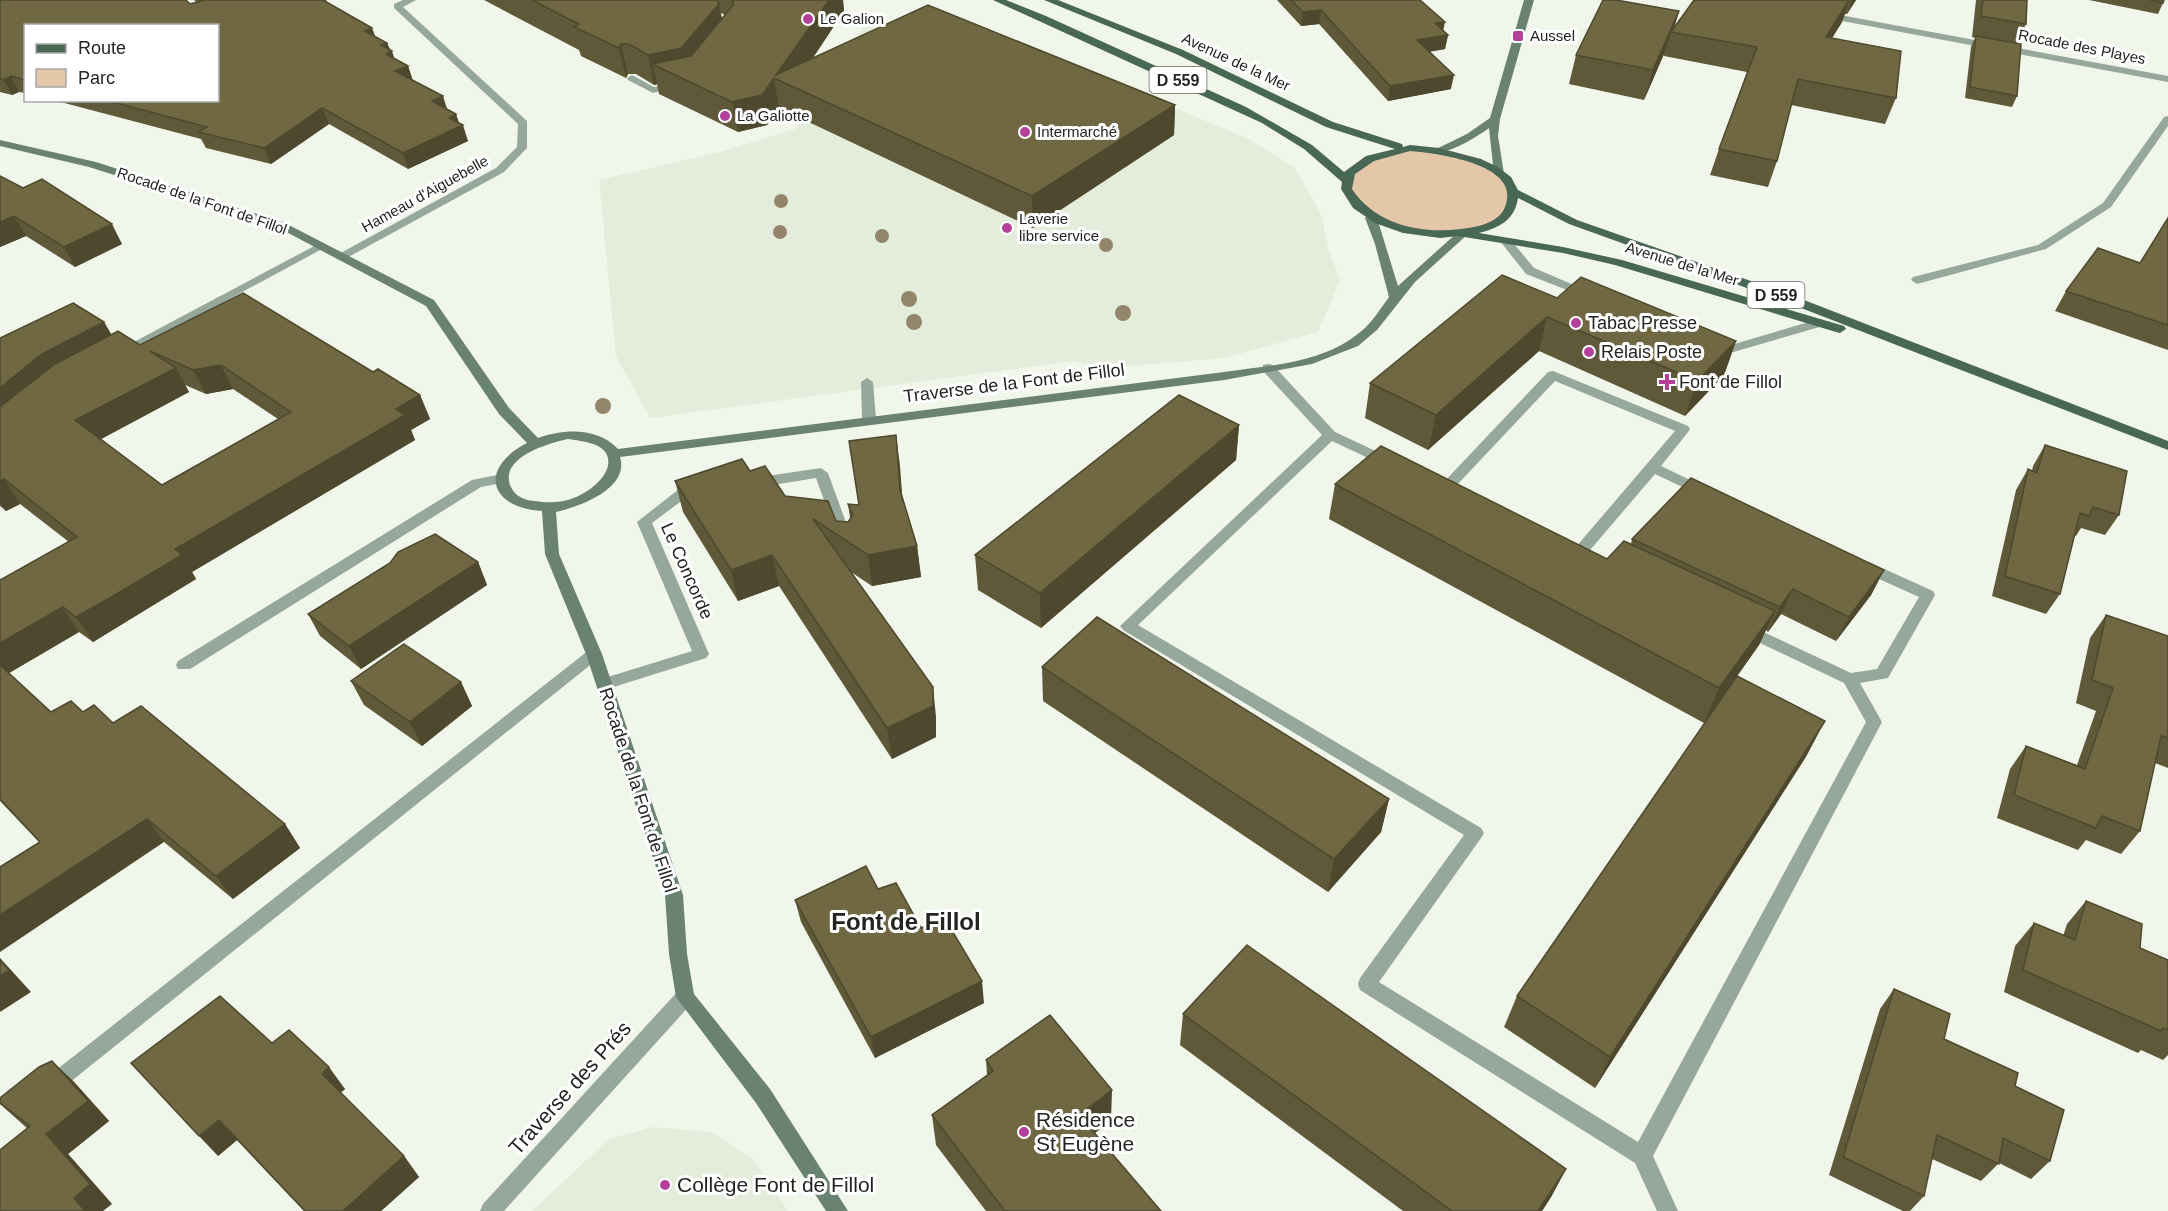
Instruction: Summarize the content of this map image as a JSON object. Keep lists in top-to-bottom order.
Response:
{
  "streets": {
    "main road": ["Avenue de la Mer", "D 559"],
    "street": [
      "Rocade des Playes",
      "Hameau d'Aiguebelle",
      "Rocade de la Font de Fillol",
      "Traverse de la Font de Fillol",
      "Le Concorde",
      "Traverse des Prés"
    ]
  },
  "crossings": [
    ["Avenue de la Mer", "Traverse de la Font de Fillol"],
    ["Hameau d'Aiguebelle", "Rocade de la Font de Fillol"],
    ["Rocade de la Font de Fillol", "Traverse de la Font de Fillol"],
    ["Rocade de la Font de Fillol", "Le Concorde"],
    ["Rocade de la Font de Fillol", "Traverse des Prés"]
  ],
  "districts": ["Font de Fillol"],
  "places": {
    "other": [
      "Le Galion",
      "La Galiotte",
      "Intermarché",
      "Laverie libre service",
      "Tabac Presse",
      "Relais Poste",
      "Résidence St Eugène",
      "Collège Font de Fillol"
    ],
    "transit": ["Aussel"],
    "health": ["Font de Fillol"]
  },
  "legend": ["Route", "Parc"]
}
